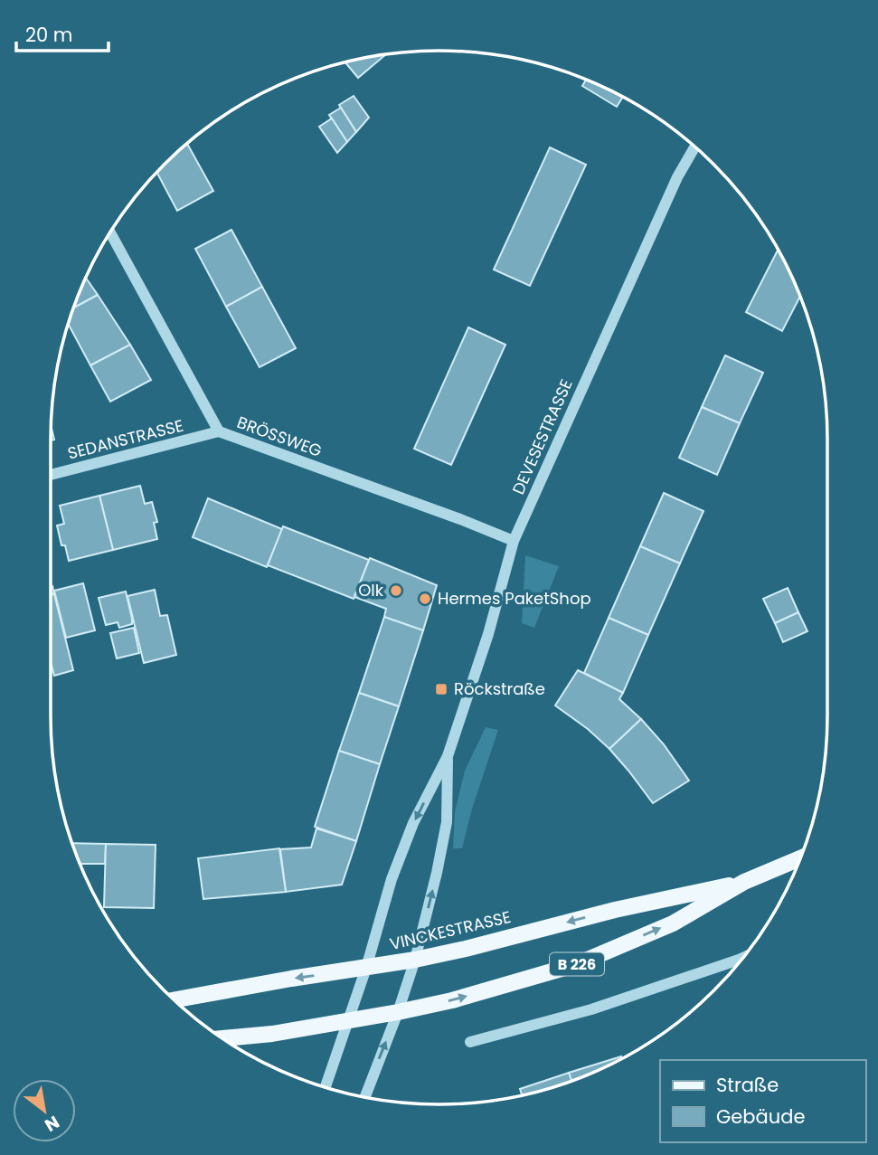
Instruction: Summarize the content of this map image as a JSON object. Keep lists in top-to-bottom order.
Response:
{
  "streets": {
    "main road": ["VINCKESTRASSE", "B 226"],
    "street": ["BRÖSSWEG", "DEVESESTRASSE", "SEDANSTRASSE"]
  },
  "crossings": [
    ["BRÖSSWEG", "DEVESESTRASSE"],
    ["BRÖSSWEG", "SEDANSTRASSE"],
    ["DEVESESTRASSE", "VINCKESTRASSE"]
  ],
  "places": {
    "other": ["Olk", "Hermes PaketShop"],
    "transit": ["Röckstraße"]
  },
  "legend": ["Straße", "Gebäude"],
  "scale_bar": "20 m",
  "north": "bottom right"
}
